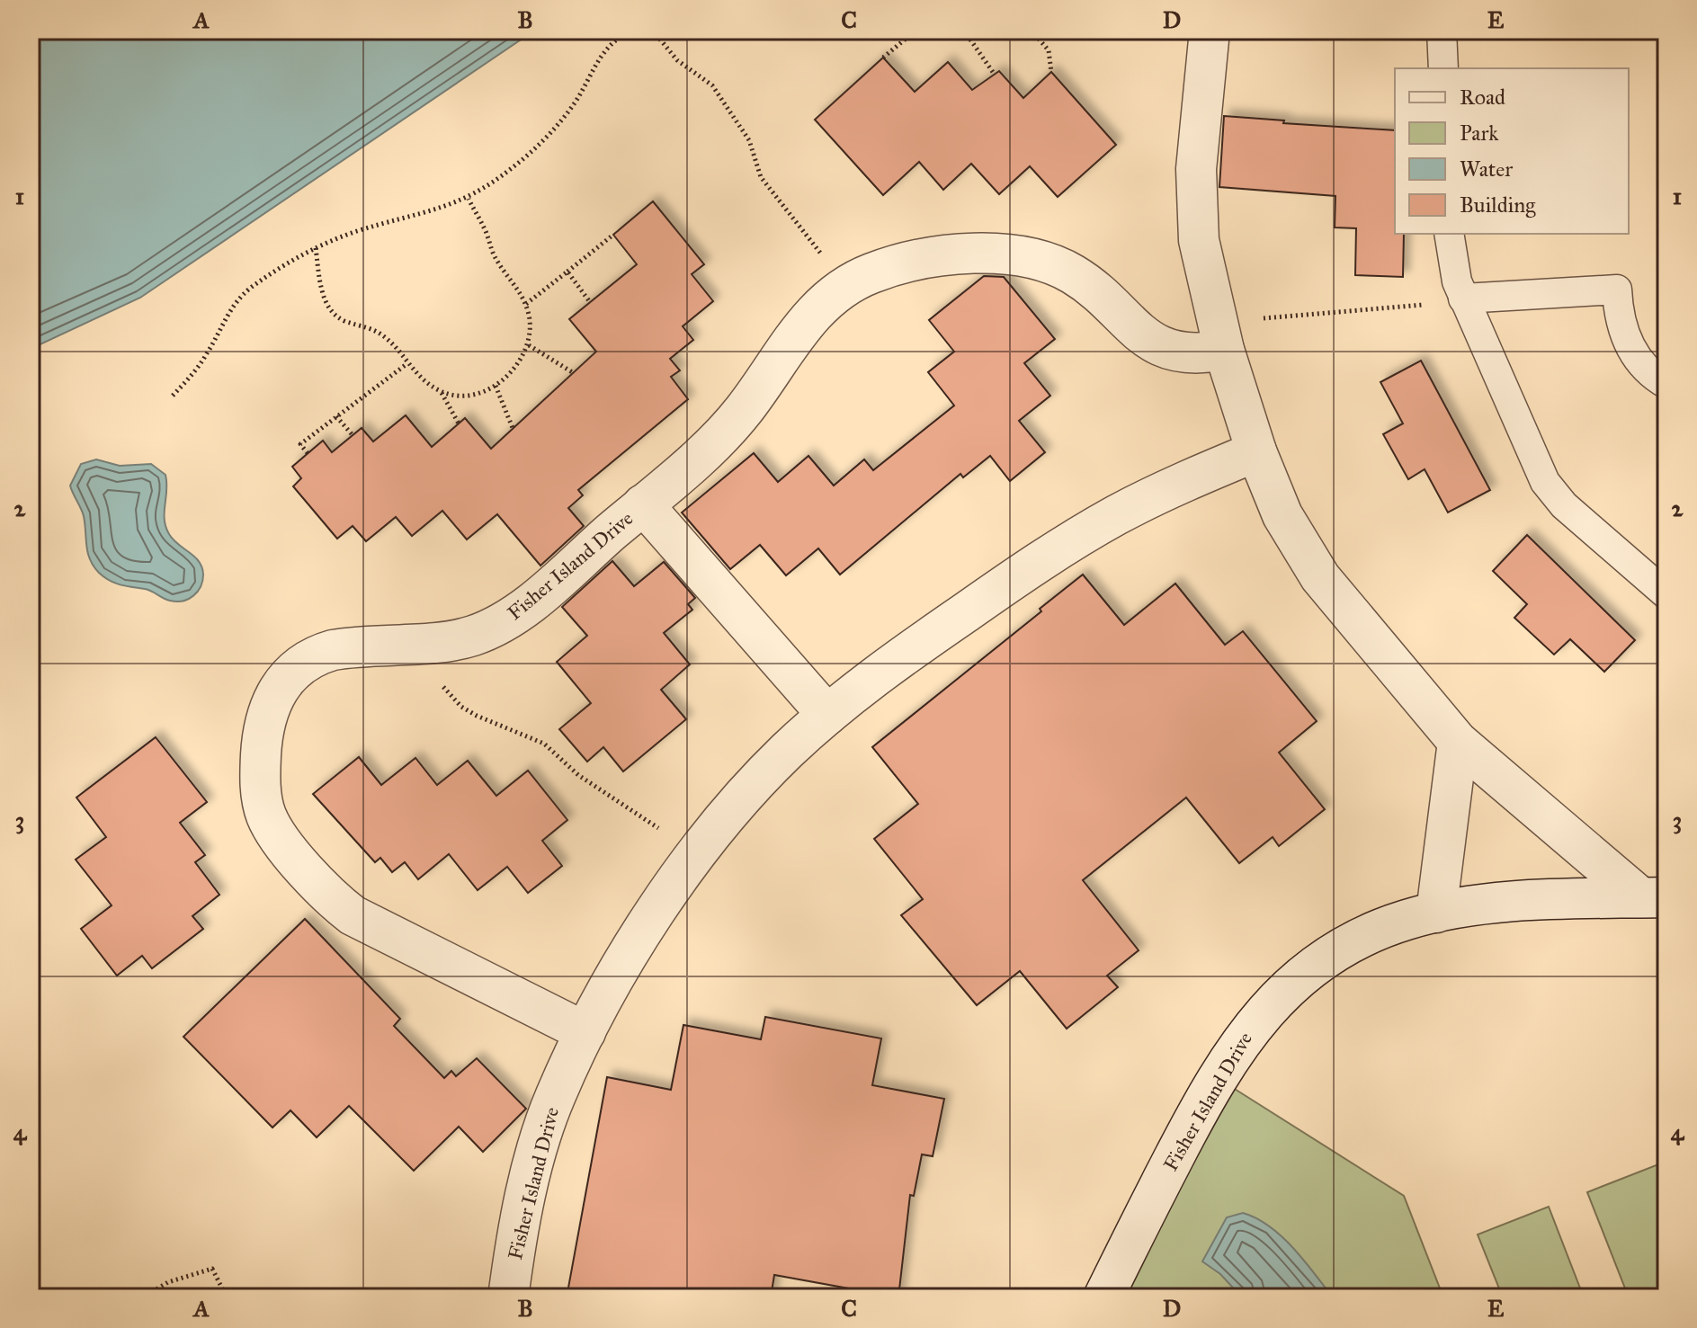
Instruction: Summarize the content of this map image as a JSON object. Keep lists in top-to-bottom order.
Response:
{
  "streets": {
    "street": ["Fisher Island Drive"]
  },
  "legend": [
    "Road",
    "Park",
    "Water",
    "Building"
  ],
  "grid": {
    "columns": [
      "A",
      "B",
      "C",
      "D",
      "E"
    ],
    "rows": [
      "1",
      "2",
      "3",
      "4"
    ]
  }
}
